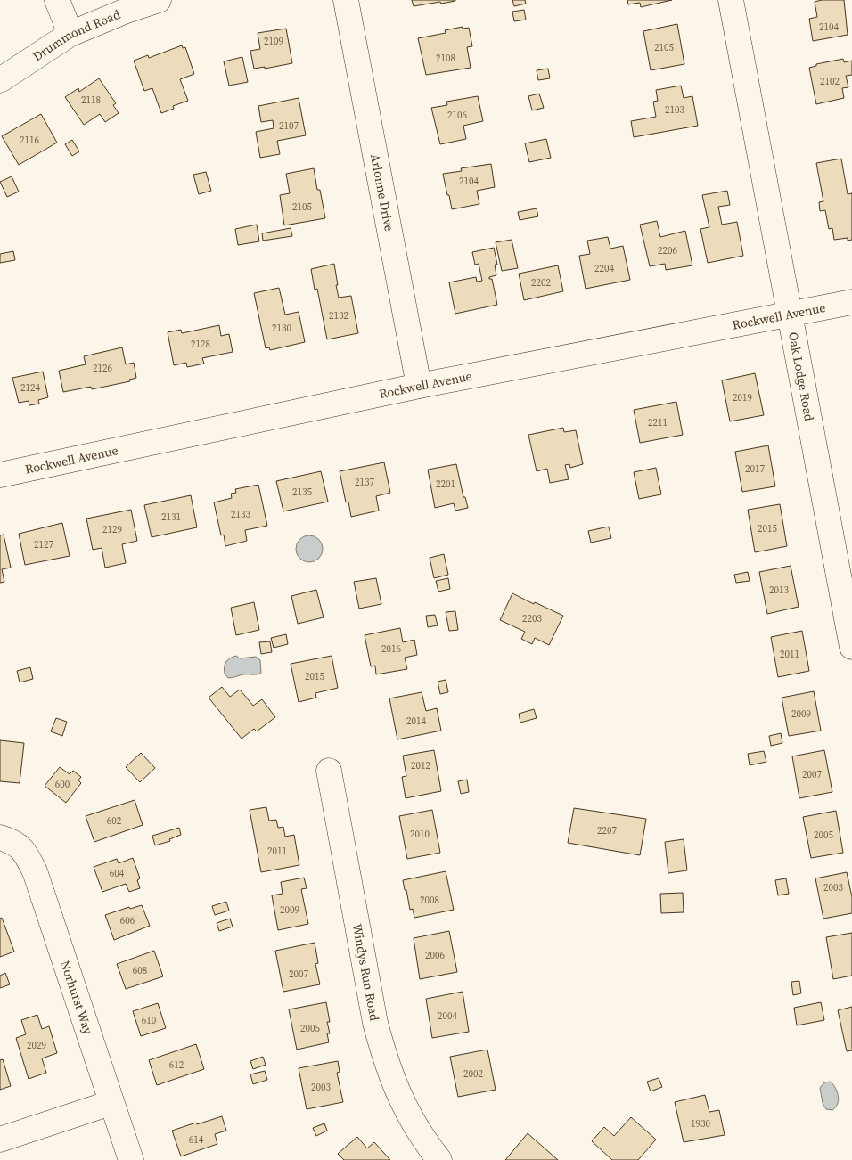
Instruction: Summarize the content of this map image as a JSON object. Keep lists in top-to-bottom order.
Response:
{
  "streets": {
    "street": [
      "Drummond Road",
      "Arlonne Drive",
      "Rockwell Avenue",
      "Oak Lodge Road",
      "Windys Run Road",
      "Norhurst Way"
    ]
  },
  "crossings": [
    ["Arlonne Drive", "Rockwell Avenue"],
    ["Rockwell Avenue", "Oak Lodge Road"]
  ],
  "house_numbers": [
    "2104",
    "2109",
    "2105",
    "2108",
    "2102",
    "2118",
    "2103",
    "2106",
    "2107",
    "2116",
    "2104",
    "2105",
    "2206",
    "2204",
    "2202",
    "2132",
    "2130",
    "2128",
    "2126",
    "2124",
    "2019",
    "2211",
    "2017",
    "2137",
    "2201",
    "2135",
    "2133",
    "2131",
    "2015",
    "2129",
    "2127",
    "2013",
    "2203",
    "2016",
    "2011",
    "2015",
    "2009",
    "2014",
    "2012",
    "2007",
    "600",
    "602",
    "2207",
    "2010",
    "2005",
    "2011",
    "604",
    "2003",
    "2008",
    "2009",
    "606",
    "2006",
    "608",
    "2007",
    "2004",
    "610",
    "2005",
    "2029",
    "612",
    "2002",
    "2003",
    "1930",
    "614"
  ]
}
